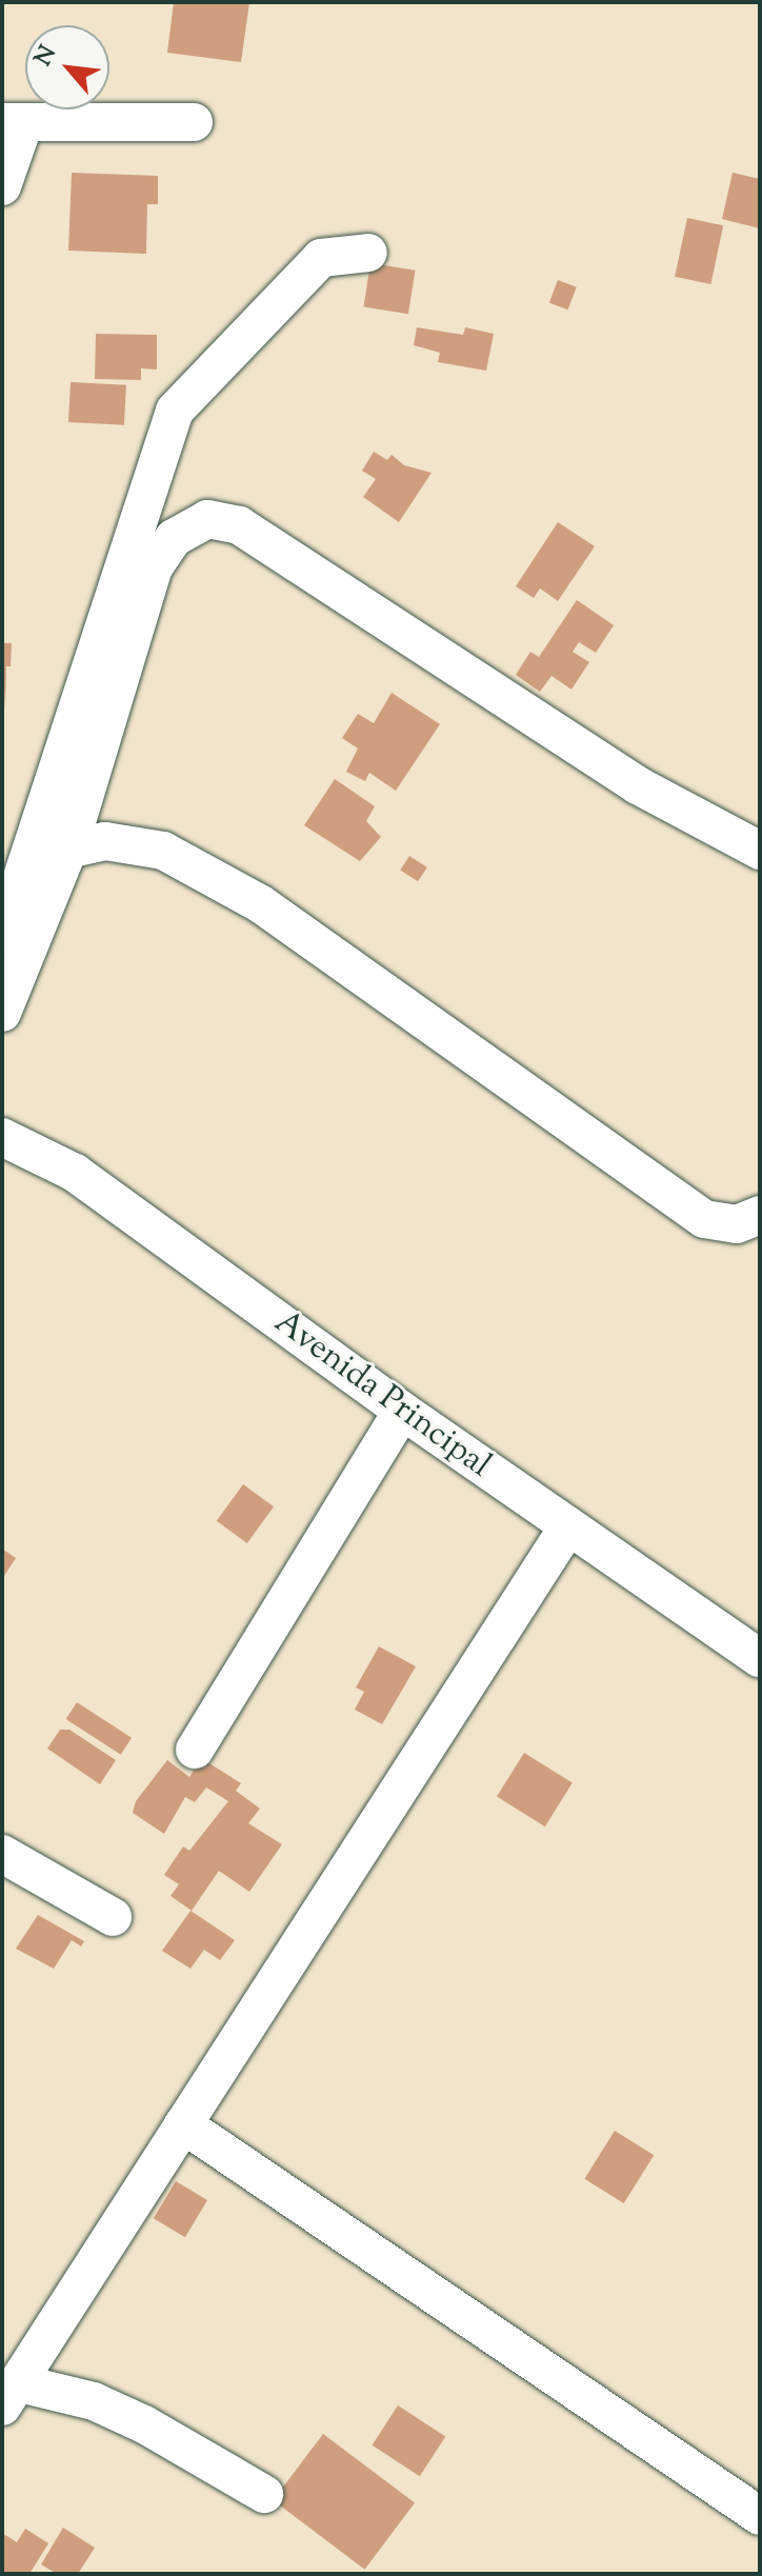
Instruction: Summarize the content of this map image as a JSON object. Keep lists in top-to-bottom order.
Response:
{
  "streets": {
    "street": ["Avenida Principal"]
  },
  "north": "top left"
}
